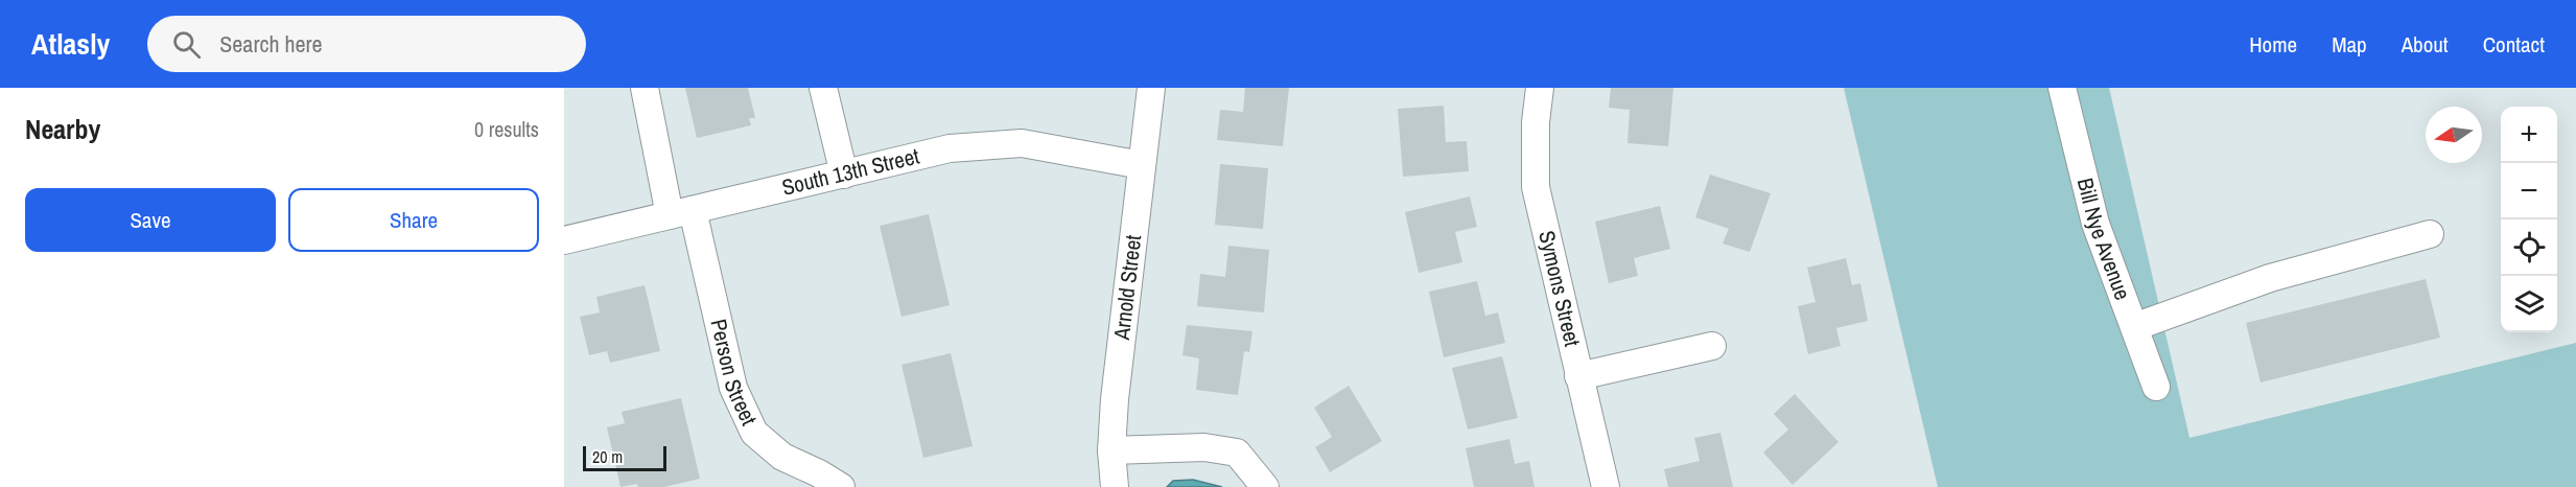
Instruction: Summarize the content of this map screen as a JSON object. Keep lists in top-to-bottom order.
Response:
{
  "streets": {
    "street": [
      "South 13th Street",
      "Bill Nye Avenue",
      "Arnold Street",
      "Symons Street",
      "Person Street"
    ]
  },
  "crossings": [
    ["South 13th Street", "Arnold Street"],
    ["South 13th Street", "Person Street"]
  ],
  "scale_bar": "20 m",
  "north": "left",
  "page": {
    "header": "Atlasly",
    "search": "Search here",
    "nav": [
      "Home",
      "Map",
      "About",
      "Contact"
    ],
    "heading": ["Nearby", "0 results"],
    "map_buttons": ["+", "−"],
    "buttons": ["Save", "Share"],
    "scale": "20 m"
  }
}
